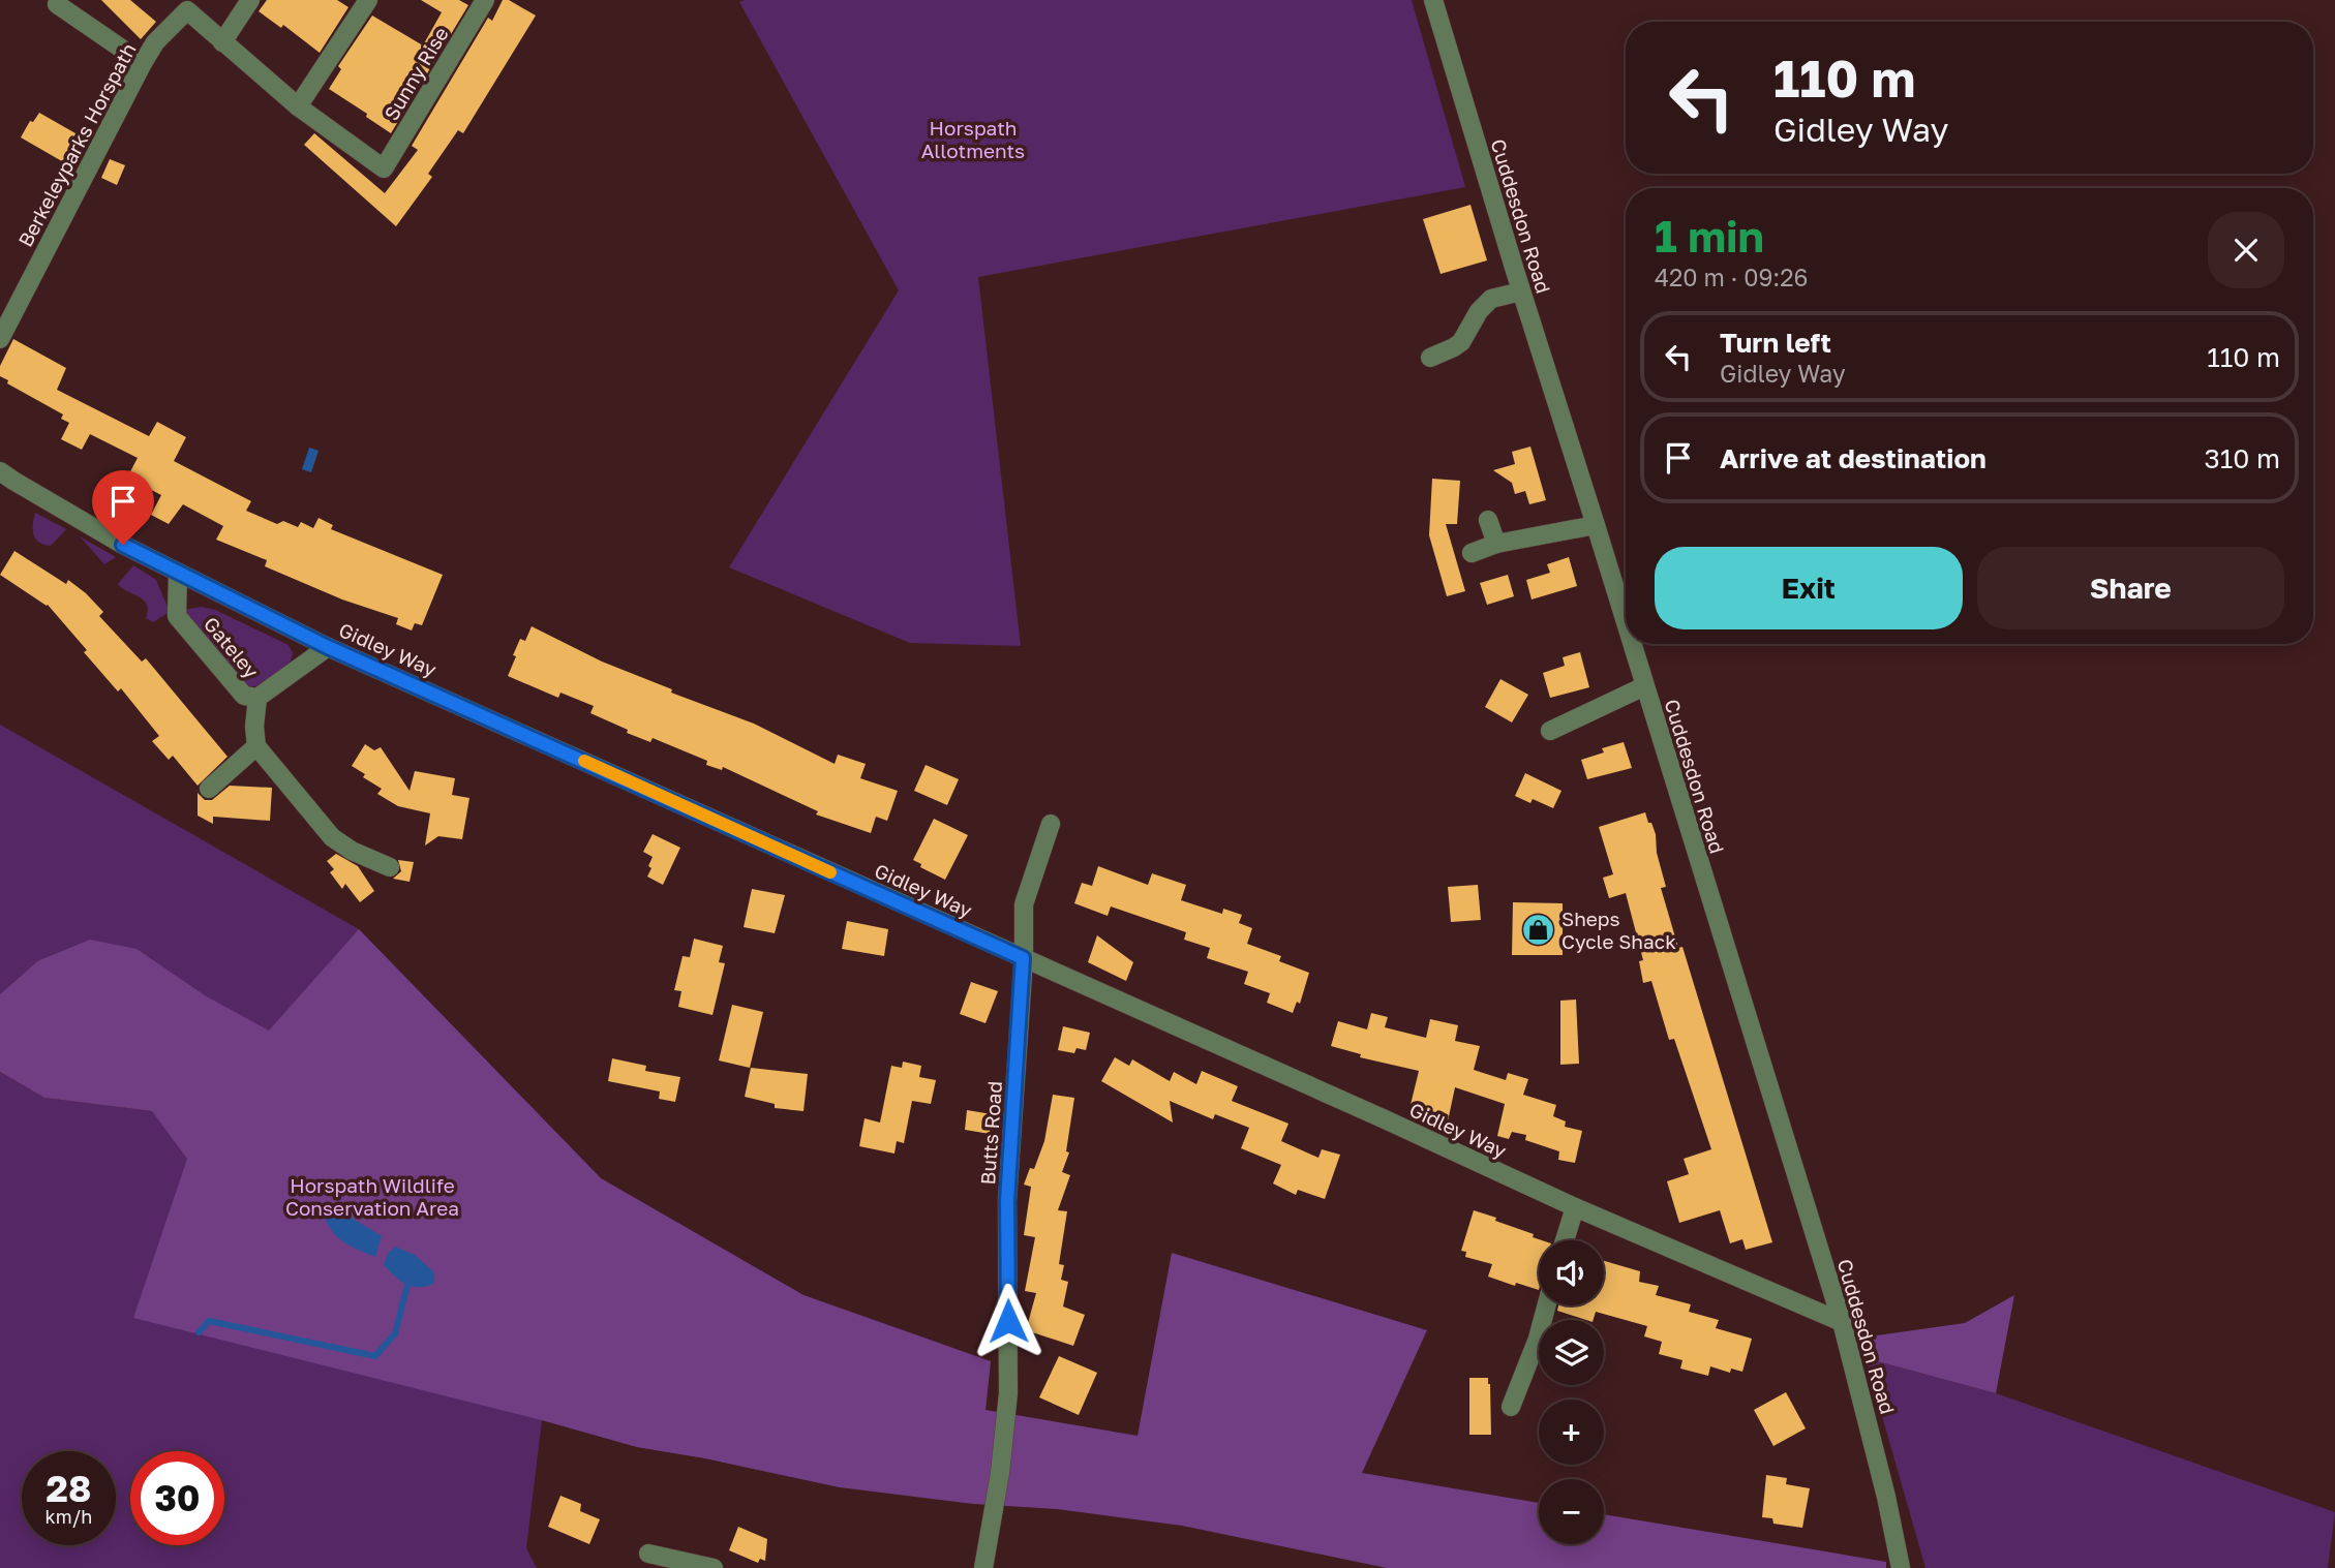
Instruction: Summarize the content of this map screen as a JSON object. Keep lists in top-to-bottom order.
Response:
{
  "streets": {
    "street": [
      "Sunny Rise",
      "Berkeleyparks Horspath",
      "Cuddesdon Road",
      "Gateley",
      "Gidley Way",
      "Butts Road"
    ]
  },
  "crossings": [
    ["Sunny Rise", "Berkeleyparks Horspath"],
    ["Cuddesdon Road", "Gidley Way"],
    ["Gateley", "Gidley Way"],
    ["Gidley Way", "Butts Road"]
  ],
  "parks": ["Horspath Allotments", "Horspath Wildlife Conservation Area"],
  "places": {
    "shop": ["Sheps Cycle Shack"]
  },
  "page": {
    "turn": ["110 m", "Gidley Way"],
    "heading": ["1 min", "420 m · 09:26"],
    "list": [
      {
        "name": "Turn left",
        "note": "Gidley Way",
        "value": "110 m"
      },
      {
        "name": "Arrive at destination",
        "value": "310 m"
      }
    ],
    "buttons": ["Exit", "Share"],
    "map_buttons": ["+", "−"],
    "speed": "28 km/h",
    "limit": "30"
  }
}
